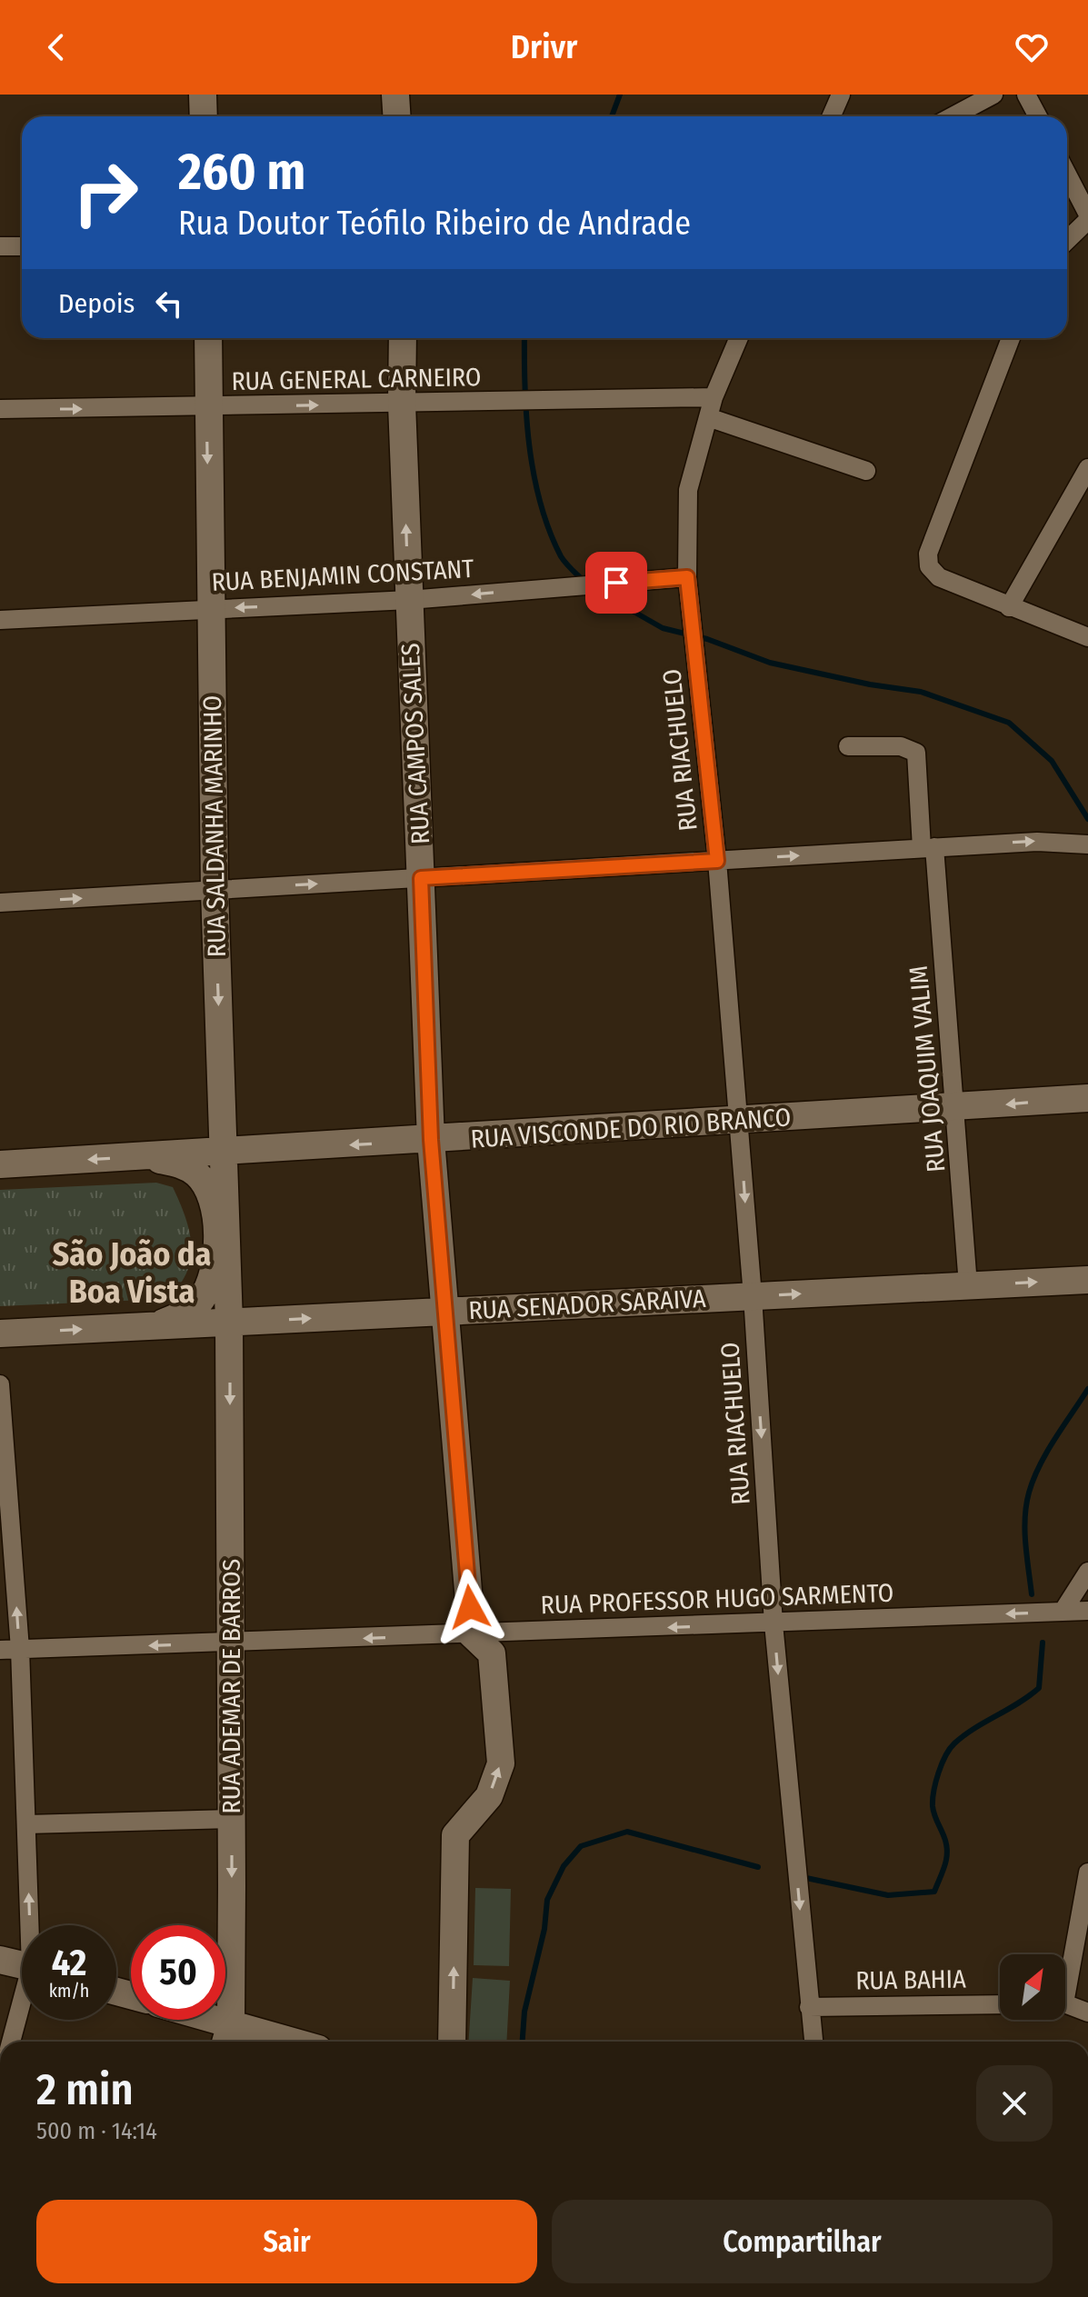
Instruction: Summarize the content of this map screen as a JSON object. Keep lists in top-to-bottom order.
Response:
{
  "streets": {
    "main road": [
      "RUA CAMPOS SALES",
      "RUA SALDANHA MARINHO",
      "RUA VISCONDE DO RIO BRANCO",
      "RUA SENADOR SARAIVA",
      "RUA ADEMAR DE BARROS"
    ],
    "street": [
      "RUA GENERAL CARNEIRO",
      "RUA BENJAMIN CONSTANT",
      "RUA RIACHUELO",
      "RUA JOAQUIM VALIM",
      "RUA PROFESSOR HUGO SARMENTO",
      "RUA BAHIA"
    ]
  },
  "crossings": [
    ["RUA GENERAL CARNEIRO", "RUA CAMPOS SALES"],
    ["RUA GENERAL CARNEIRO", "RUA RIACHUELO"],
    ["RUA GENERAL CARNEIRO", "RUA SALDANHA MARINHO"],
    ["RUA BENJAMIN CONSTANT", "RUA CAMPOS SALES"],
    ["RUA BENJAMIN CONSTANT", "RUA RIACHUELO"],
    ["RUA BENJAMIN CONSTANT", "RUA SALDANHA MARINHO"],
    ["RUA CAMPOS SALES", "RUA VISCONDE DO RIO BRANCO"],
    ["RUA CAMPOS SALES", "RUA SENADOR SARAIVA"],
    ["RUA CAMPOS SALES", "RUA PROFESSOR HUGO SARMENTO"],
    ["RUA RIACHUELO", "RUA VISCONDE DO RIO BRANCO"],
    ["RUA RIACHUELO", "RUA SENADOR SARAIVA"],
    ["RUA RIACHUELO", "RUA PROFESSOR HUGO SARMENTO"],
    ["RUA RIACHUELO", "RUA BAHIA"],
    ["RUA SALDANHA MARINHO", "RUA VISCONDE DO RIO BRANCO"],
    ["RUA SALDANHA MARINHO", "RUA SENADOR SARAIVA"],
    ["RUA SALDANHA MARINHO", "RUA ADEMAR DE BARROS"],
    ["RUA JOAQUIM VALIM", "RUA VISCONDE DO RIO BRANCO"],
    ["RUA JOAQUIM VALIM", "RUA SENADOR SARAIVA"],
    ["RUA SENADOR SARAIVA", "RUA ADEMAR DE BARROS"],
    ["RUA PROFESSOR HUGO SARMENTO", "RUA ADEMAR DE BARROS"]
  ],
  "one_way": [
    "RUA GENERAL CARNEIRO",
    "RUA BENJAMIN CONSTANT",
    "RUA RIACHUELO",
    "RUA SALDANHA MARINHO",
    "RUA VISCONDE DO RIO BRANCO",
    "RUA SENADOR SARAIVA",
    "RUA PROFESSOR HUGO SARMENTO"
  ],
  "districts": ["São João da Boa Vista"],
  "north": "top right",
  "page": {
    "header": "Drivr",
    "turn": ["260 m", "Rua Doutor Teófilo Ribeiro de Andrade"],
    "then": "Depois",
    "speed": "42 km/h",
    "limit": "50",
    "heading": ["2 min", "500 m · 14:14"],
    "buttons": ["Sair", "Compartilhar"]
  }
}
